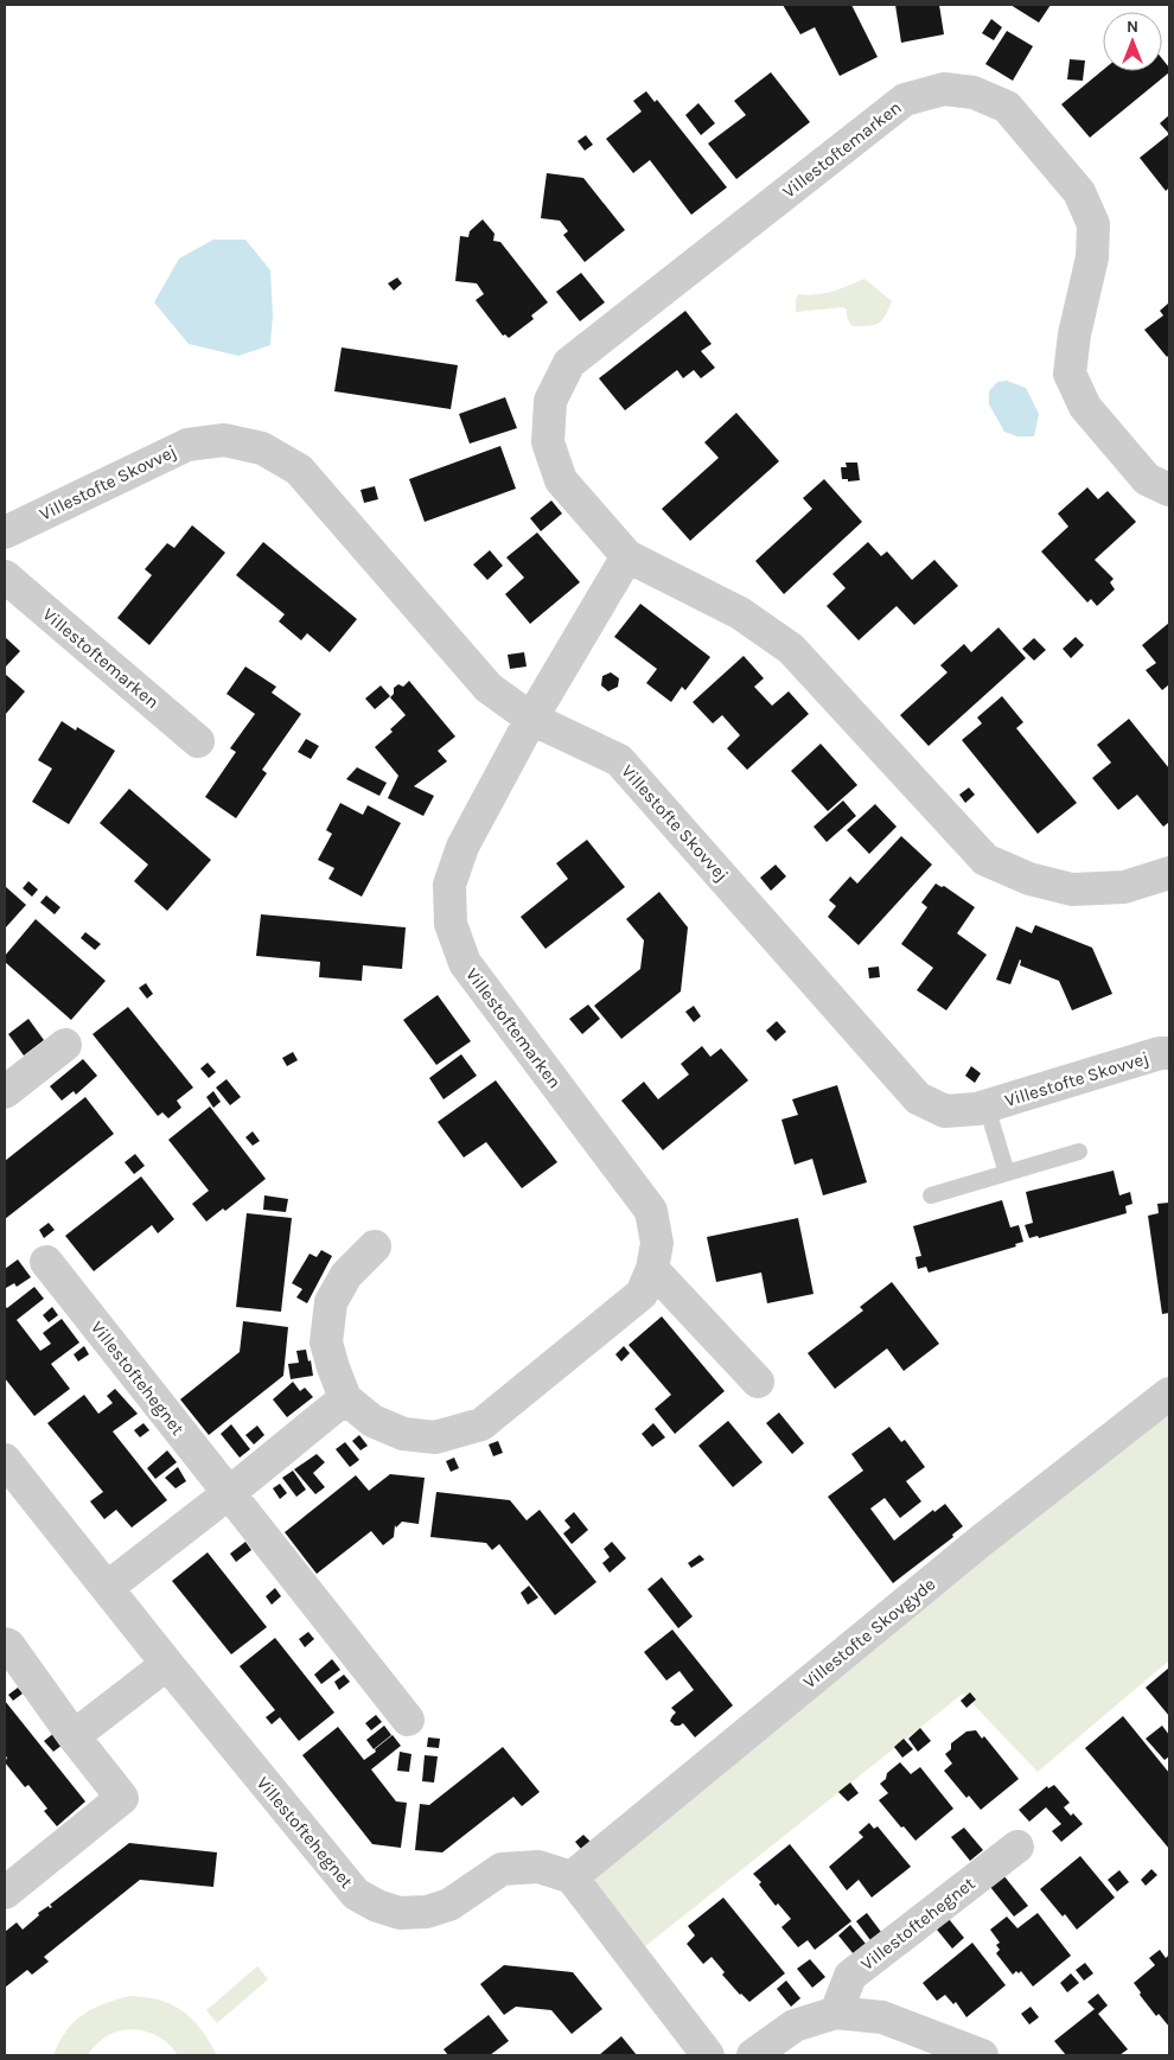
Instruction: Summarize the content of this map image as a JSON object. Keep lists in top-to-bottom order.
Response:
{
  "streets": {
    "street": [
      "Villestoftemarken",
      "Villestofte Skovvej",
      "Villestoftehegnet",
      "Villestofte Skovgyde"
    ]
  },
  "crossings": [
    ["Villestoftemarken", "Villestofte Skovvej"],
    ["Villestoftehegnet", "Villestofte Skovgyde"]
  ],
  "north": "top"
}
